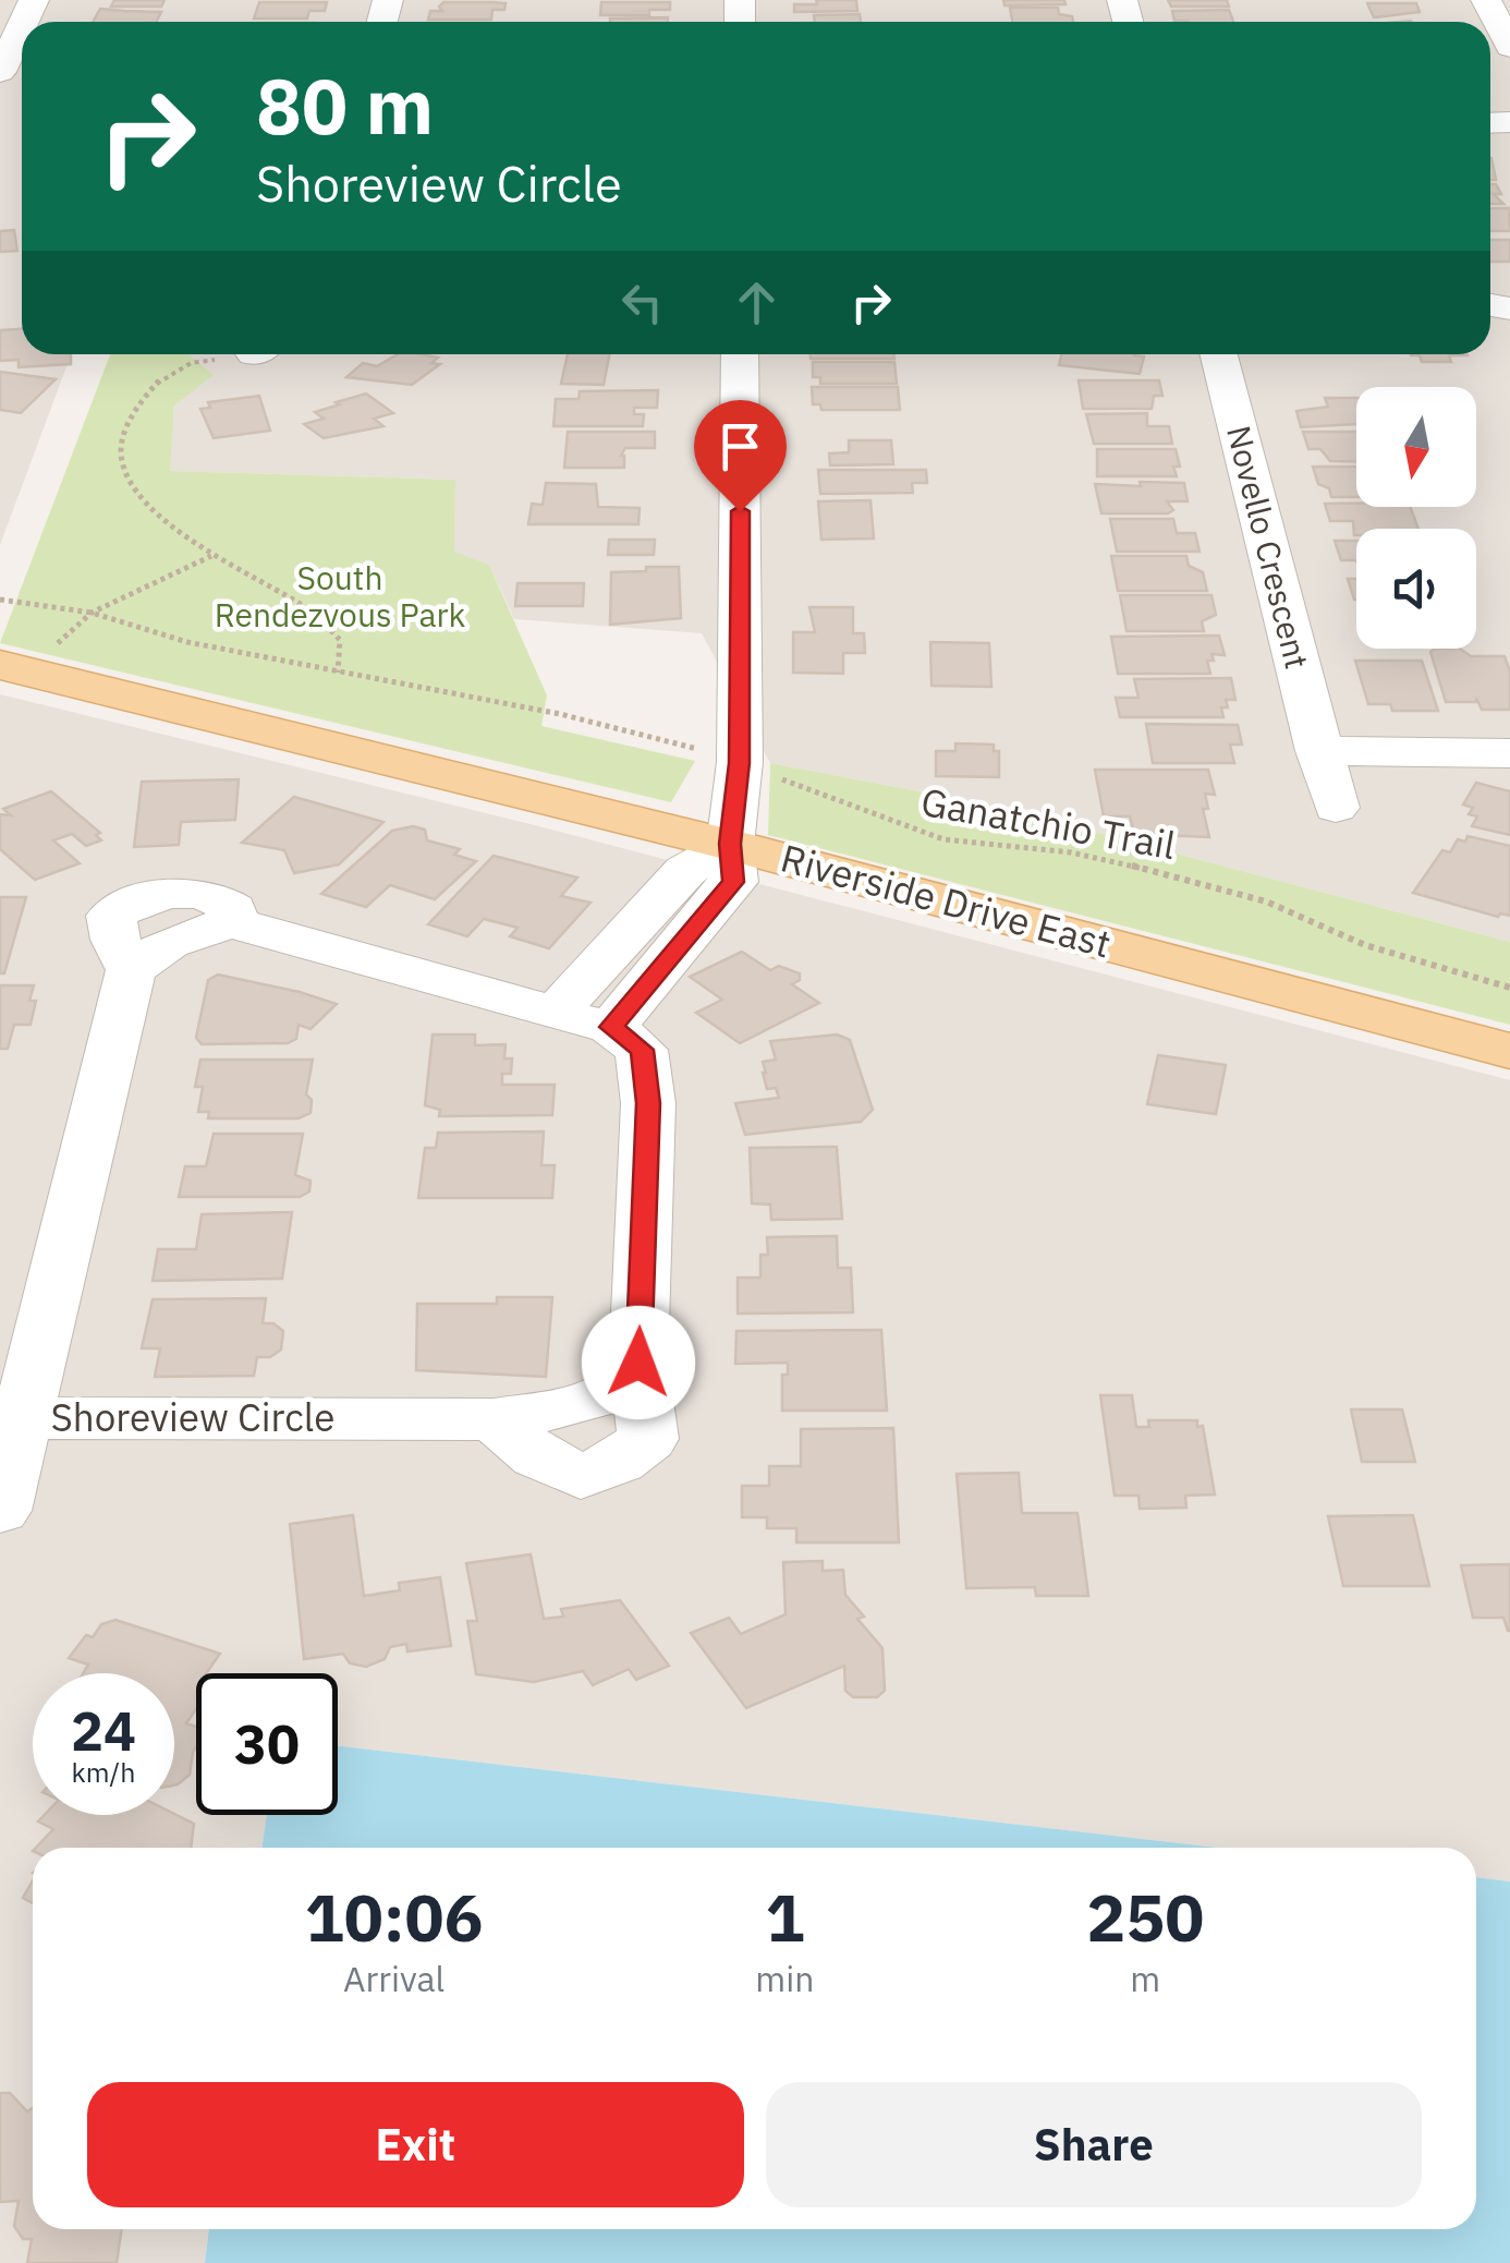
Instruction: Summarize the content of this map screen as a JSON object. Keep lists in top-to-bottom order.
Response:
{
  "streets": {
    "main road": ["Riverside Drive East"],
    "street": ["Novello Crescent", "Shoreview Circle"],
    "path": ["Ganatchio Trail"]
  },
  "parks": ["South Rendezvous Park"],
  "north": "bottom",
  "page": {
    "turn": ["80 m", "Shoreview Circle"],
    "speed": "24 km/h",
    "limit": "30",
    "eta": [
      "10:06",
      "Arrival",
      "1",
      "min",
      "250",
      "m"
    ],
    "buttons": ["Exit", "Share"]
  }
}
